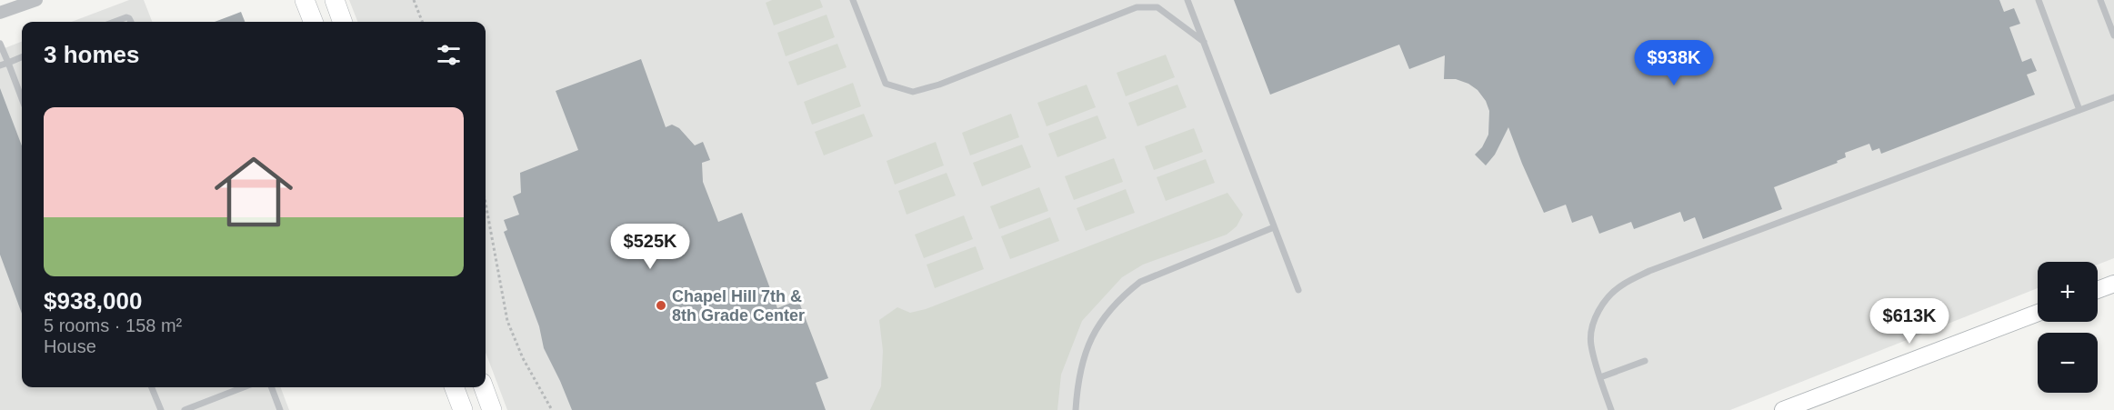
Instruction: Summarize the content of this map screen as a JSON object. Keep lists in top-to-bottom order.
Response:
{
  "places": ["Chapel Hill 7th & 8th Grade Center"],
  "page": {
    "heading": "3 homes",
    "price": ["$938K", "$525K", "$613K"],
    "list": [
      {
        "name": "$938,000",
        "note": "5 rooms · 158 m² · House"
      }
    ],
    "map_buttons": ["+", "−"]
  }
}
